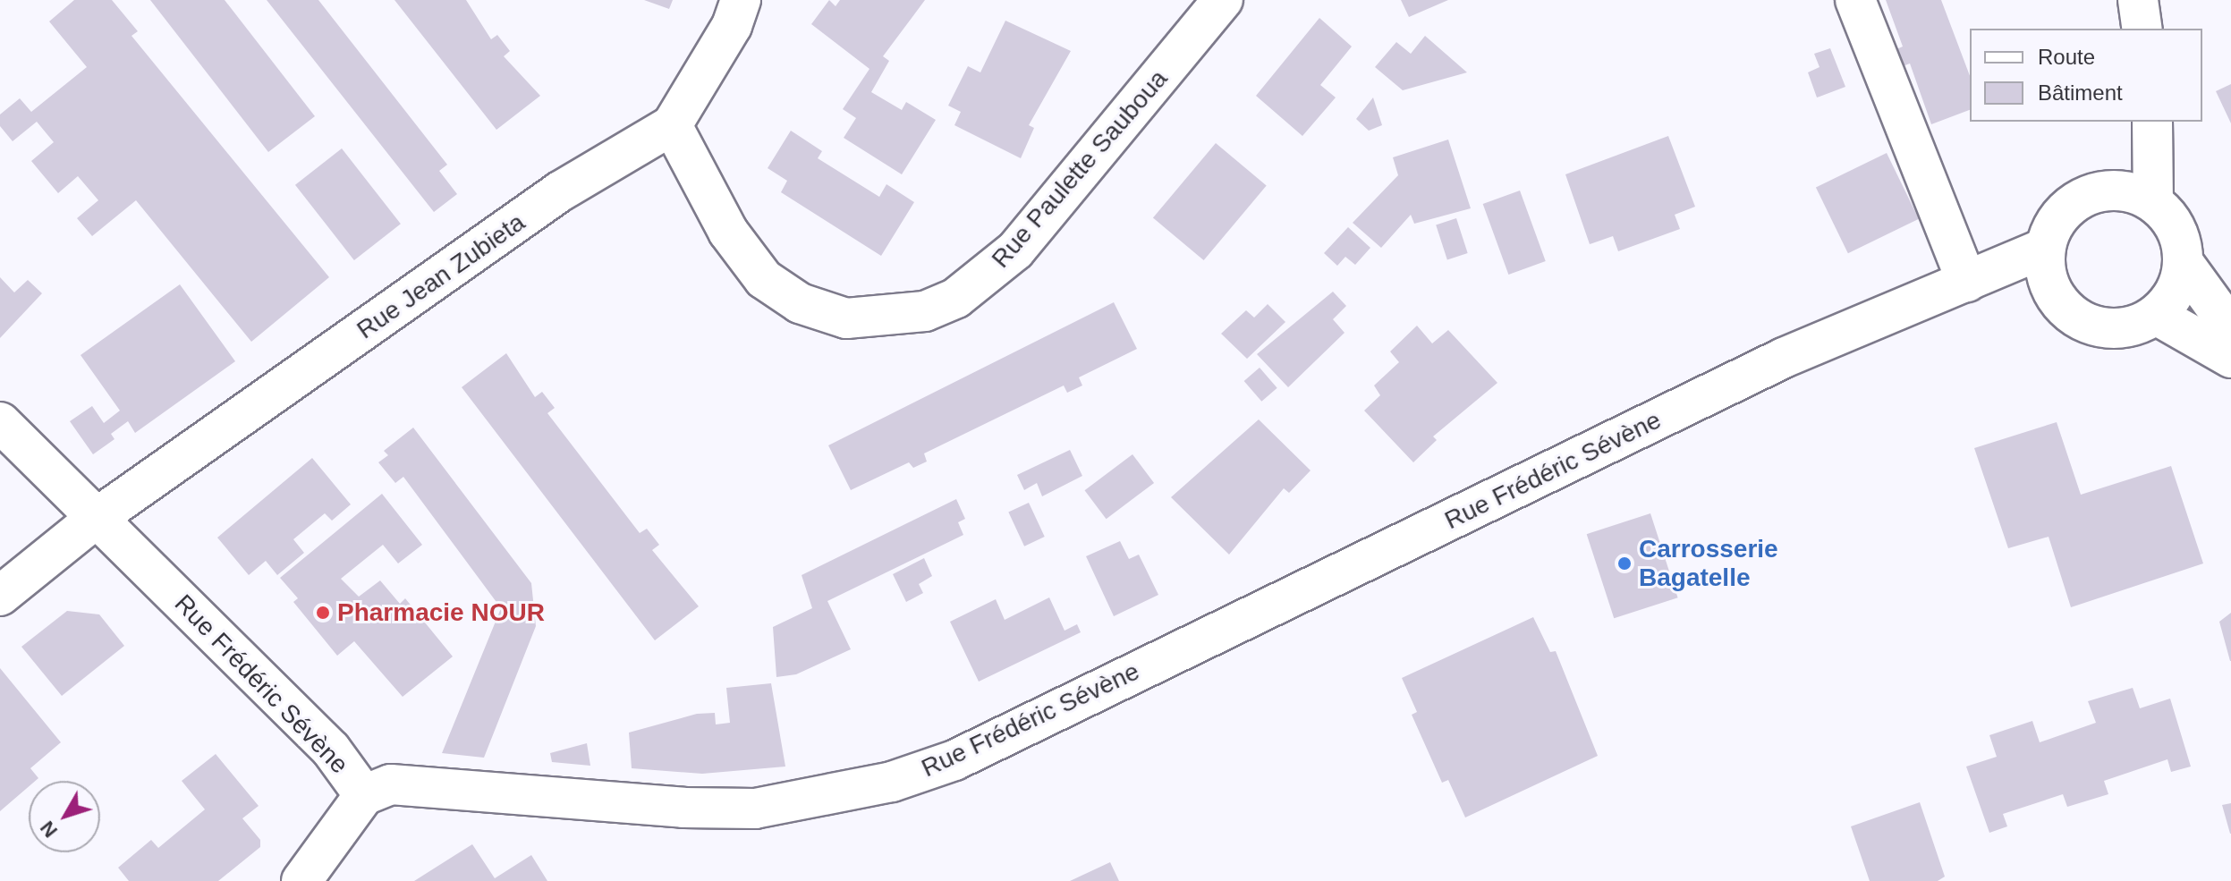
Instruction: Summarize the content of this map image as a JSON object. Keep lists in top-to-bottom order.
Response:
{
  "streets": {
    "street": ["Rue Paulette Sauboua", "Rue Jean Zubieta", "Rue Frédéric Sévène"]
  },
  "crossings": [
    ["Rue Paulette Sauboua", "Rue Jean Zubieta"],
    ["Rue Jean Zubieta", "Rue Frédéric Sévène"]
  ],
  "places": ["Carrosserie Bagatelle", "Pharmacie NOUR"],
  "legend": ["Route", "Bâtiment"],
  "north": "bottom left"
}
